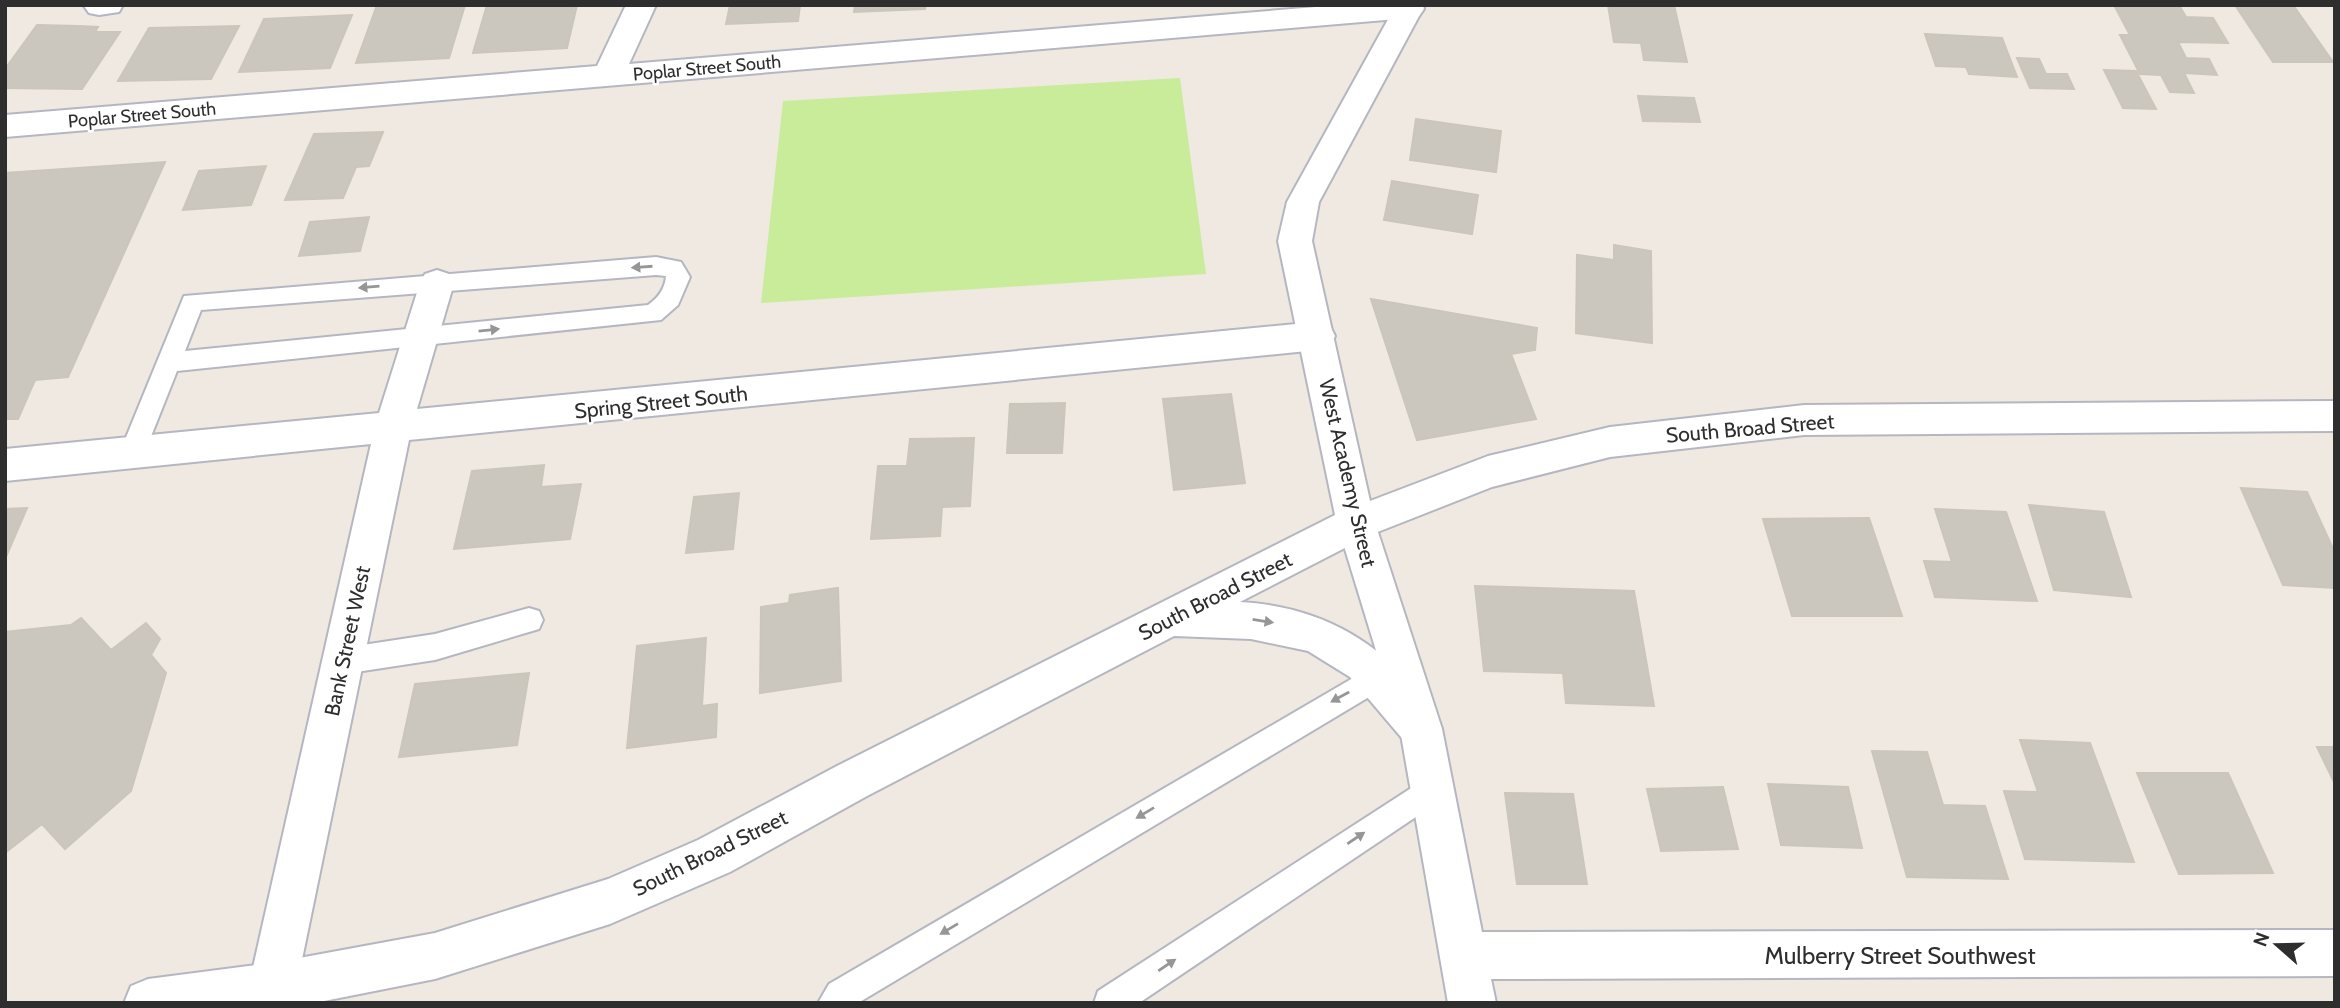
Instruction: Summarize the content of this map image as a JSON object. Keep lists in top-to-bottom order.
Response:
{
  "streets": {
    "street": [
      "Poplar Street South",
      "Spring Street South",
      "South Broad Street",
      "West Academy Street",
      "Bank Street West",
      "Mulberry Street Southwest"
    ]
  },
  "crossings": [
    ["Poplar Street South", "West Academy Street"],
    ["Spring Street South", "West Academy Street"],
    ["Spring Street South", "Bank Street West"],
    ["South Broad Street", "West Academy Street"],
    ["South Broad Street", "Bank Street West"],
    ["West Academy Street", "Mulberry Street Southwest"]
  ],
  "north": "left"
}
